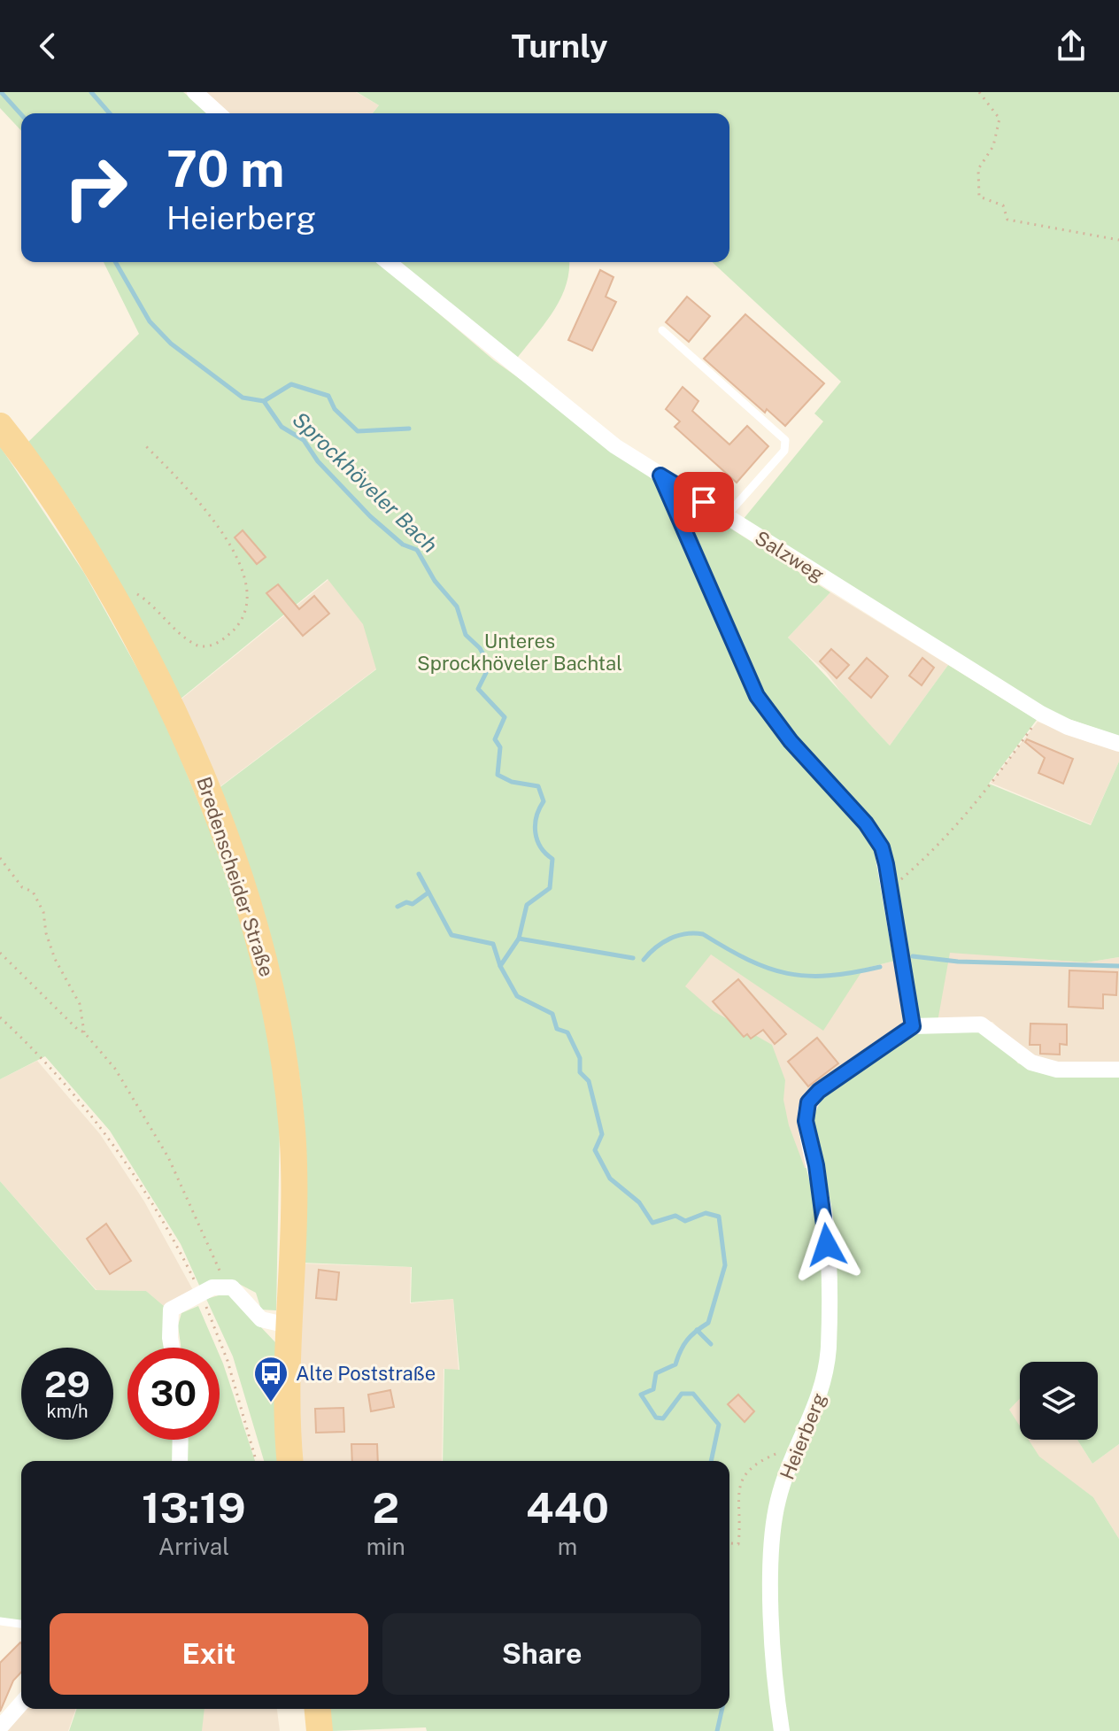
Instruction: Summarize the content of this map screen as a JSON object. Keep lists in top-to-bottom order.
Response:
{
  "streets": {
    "main road": ["Bredenscheider Straße"],
    "street": ["Salzweg", "Heierberg"]
  },
  "water": ["Sprockhöveler Bach"],
  "parks": ["Unteres Sprockhöveler Bachtal"],
  "places": {
    "bus stop": ["Alte Poststraße"]
  },
  "page": {
    "header": "Turnly",
    "turn": ["70 m", "Heierberg"],
    "speed": "29 km/h",
    "limit": "30",
    "eta": [
      "13:19",
      "Arrival",
      "2",
      "min",
      "440",
      "m"
    ],
    "buttons": ["Exit", "Share"]
  }
}
